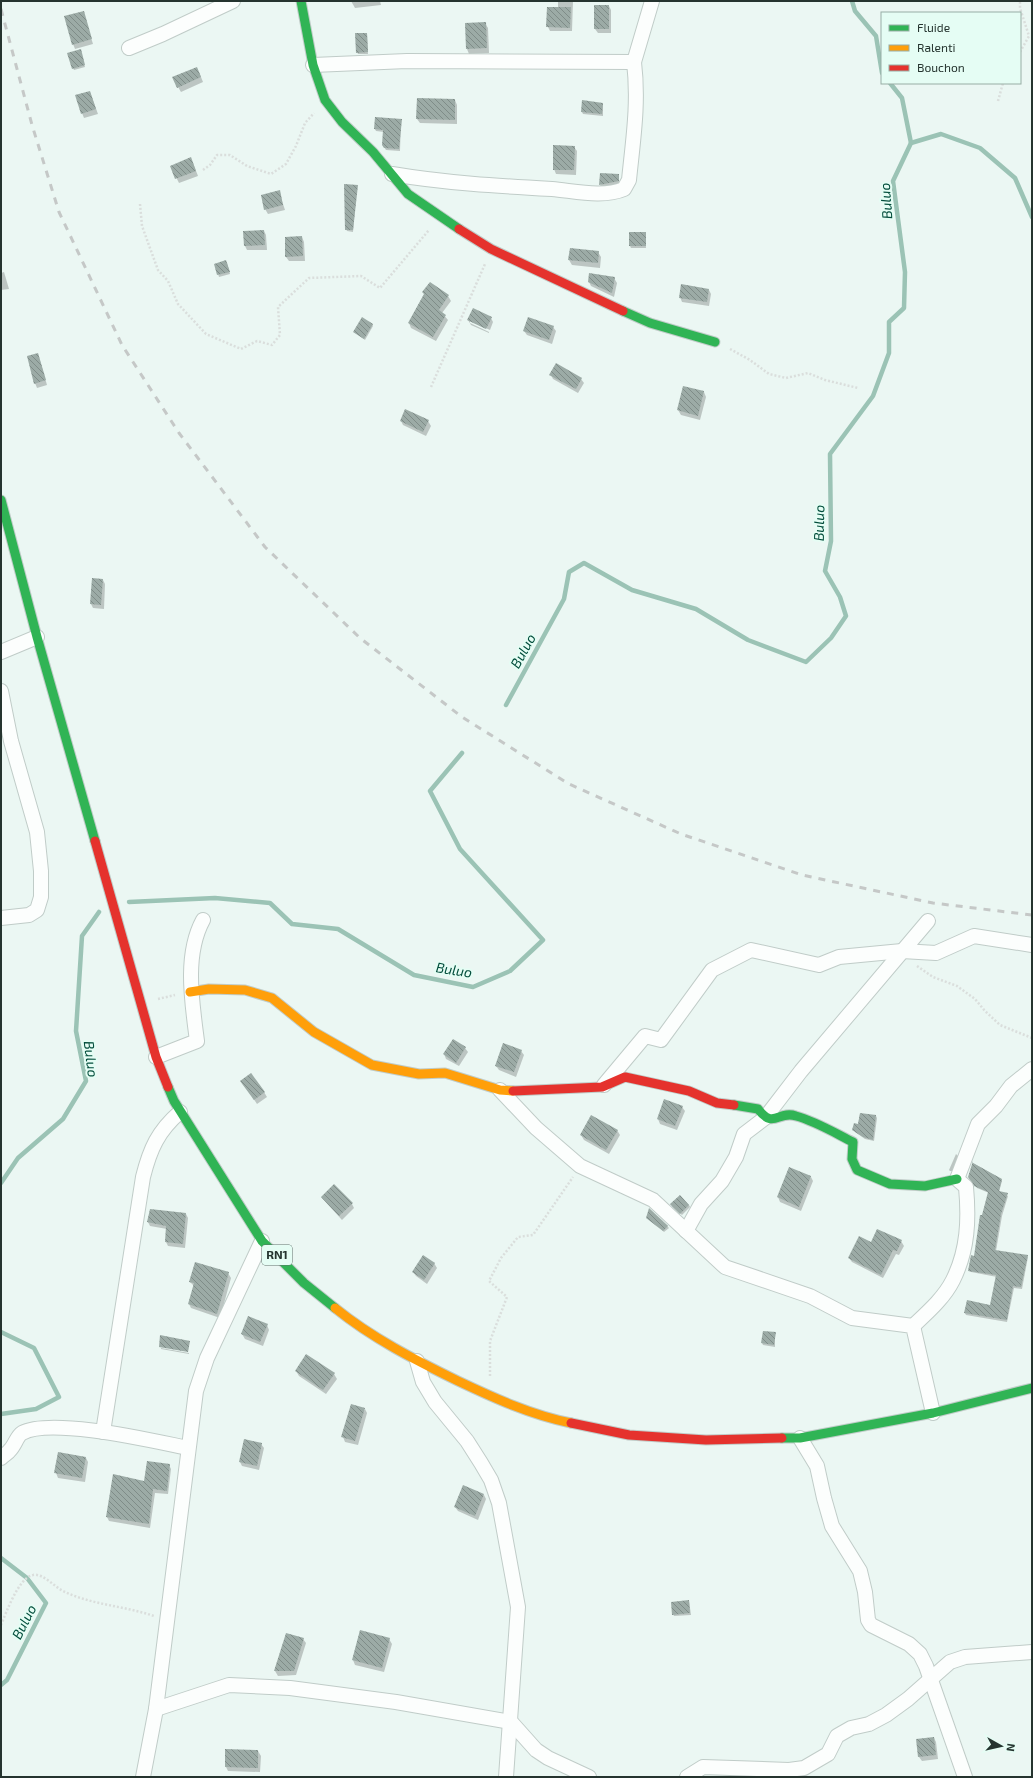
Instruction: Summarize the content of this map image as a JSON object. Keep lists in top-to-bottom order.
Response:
{
  "streets": {
    "main road": ["RN1"]
  },
  "water": ["Buluo"],
  "legend": ["Fluide", "Ralenti", "Bouchon"],
  "north": "right"
}
